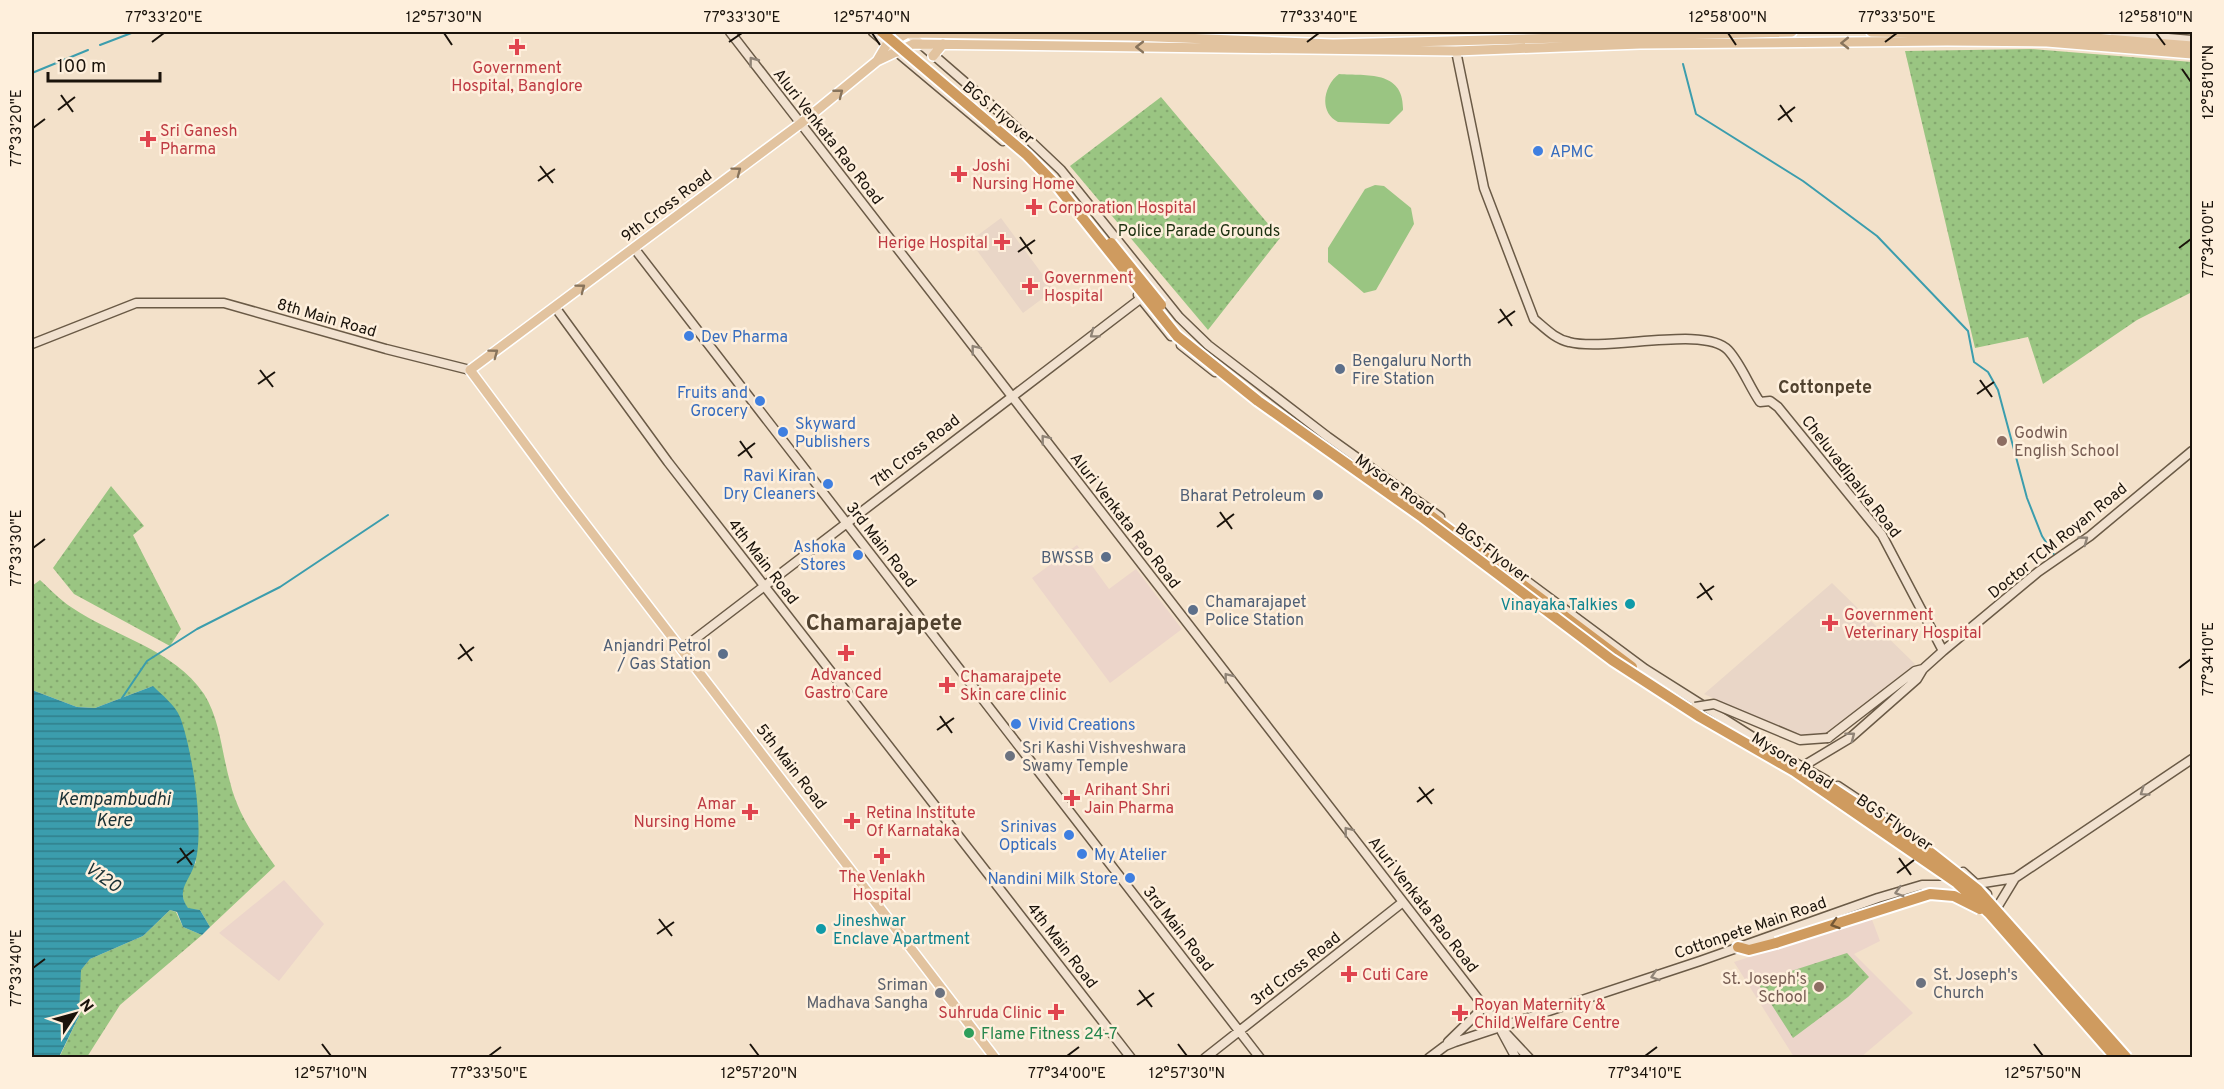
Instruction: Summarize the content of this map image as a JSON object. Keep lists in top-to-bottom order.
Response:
{
  "streets": {
    "highway": ["BGS Flyover"],
    "main road": [
      "Aluri Venkata Rao Road",
      "9th Cross Road",
      "8th Main Road",
      "7th Cross Road",
      "Cheluvadipalya Road",
      "Mysore Road",
      "Doctor TCM Royan Road",
      "3rd Main Road",
      "4th Main Road",
      "5th Main Road",
      "Cottonpete Main Road",
      "3rd Cross Road"
    ]
  },
  "crossings": [
    ["BGS Flyover", "Mysore Road"],
    ["BGS Flyover", "Cottonpete Main Road"],
    ["Aluri Venkata Rao Road", "9th Cross Road"],
    ["Aluri Venkata Rao Road", "7th Cross Road"],
    ["Aluri Venkata Rao Road", "Cottonpete Main Road"],
    ["Aluri Venkata Rao Road", "3rd Cross Road"],
    ["9th Cross Road", "8th Main Road"],
    ["9th Cross Road", "3rd Main Road"],
    ["9th Cross Road", "4th Main Road"],
    ["9th Cross Road", "5th Main Road"],
    ["8th Main Road", "5th Main Road"],
    ["7th Cross Road", "Mysore Road"],
    ["7th Cross Road", "3rd Main Road"],
    ["7th Cross Road", "4th Main Road"],
    ["7th Cross Road", "5th Main Road"],
    ["Cheluvadipalya Road", "Doctor TCM Royan Road"],
    ["Mysore Road", "Doctor TCM Royan Road"],
    ["Mysore Road", "Cottonpete Main Road"],
    ["3rd Main Road", "3rd Cross Road"]
  ],
  "one_way": [
    "Aluri Venkata Rao Road",
    "9th Cross Road",
    "Doctor TCM Royan Road",
    "Cottonpete Main Road"
  ],
  "districts": ["Cottonpete", "Chamarajapete"],
  "water": ["Kempambudhi Kere", "V120"],
  "parks": ["Police Parade Grounds"],
  "places": {
    "health": [
      "Government Hospital, Banglore",
      "Sri Ganesh Pharma",
      "Joshi Nursing Home",
      "Corporation Hospital",
      "Herige Hospital",
      "Government Hospital",
      "Government Veterinary Hospital",
      "Advanced Gastro Care",
      "Chamarajpete Skin care clinic",
      "Arihant Shri Jain Pharma",
      "Amar Nursing Home",
      "Retina Institute Of Karnataka",
      "The Venlakh Hospital",
      "Cuti Care",
      "Suhruda Clinic",
      "Royan Maternity & Child Welfare Centre"
    ],
    "other": [
      "APMC",
      "Dev Pharma",
      "Bengaluru North Fire Station",
      "Fruits and Grocery",
      "Skyward Publishers",
      "Godwin English School",
      "Ravi Kiran Dry Cleaners",
      "Bharat Petroleum",
      "Ashoka Stores",
      "BWSSB",
      "Vinayaka Talkies",
      "Chamarajapet Police Station",
      "Anjandri Petrol / Gas Station",
      "Vivid Creations",
      "Sri Kashi Vishveshwara Swamy Temple",
      "Srinivas Opticals",
      "My Atelier",
      "Nandini Milk Store",
      "Jineshwar Enclave Apartment",
      "St. Joseph's Church",
      "St. Joseph's School",
      "Sriman Madhava Sangha",
      "Flame Fitness 24-7"
    ]
  },
  "scale_bar": "100 m",
  "north": "top right",
  "coordinates": [
    "77°33'20\"E",
    "12°57'30\"N",
    "77°33'30\"E",
    "12°57'40\"N",
    "77°33'40\"E",
    "12°58'00\"N",
    "77°33'50\"E",
    "12°58'10\"N",
    "77°34'00\"E",
    "77°34'10\"E",
    "12°57'10\"N",
    "12°57'20\"N",
    "12°57'50\"N"
  ]
}
